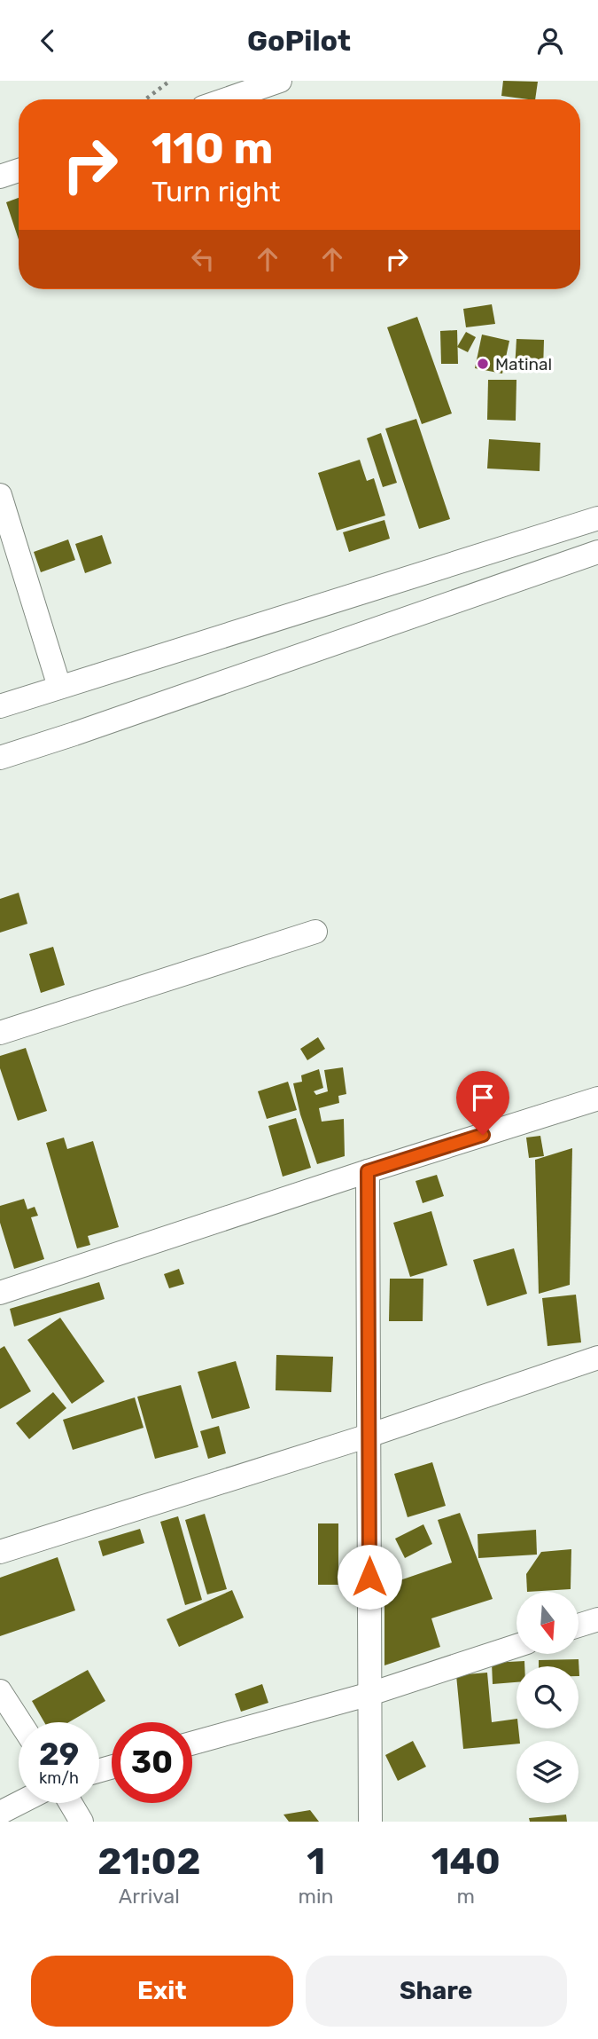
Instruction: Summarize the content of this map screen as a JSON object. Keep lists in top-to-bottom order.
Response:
{
  "places": ["Matinal"],
  "north": "bottom",
  "page": {
    "header": "GoPilot",
    "turn": ["110 m", "Turn right"],
    "speed": "29 km/h",
    "limit": "30",
    "eta": [
      "21:02",
      "Arrival",
      "1",
      "min",
      "140",
      "m"
    ],
    "buttons": ["Exit", "Share"]
  }
}
